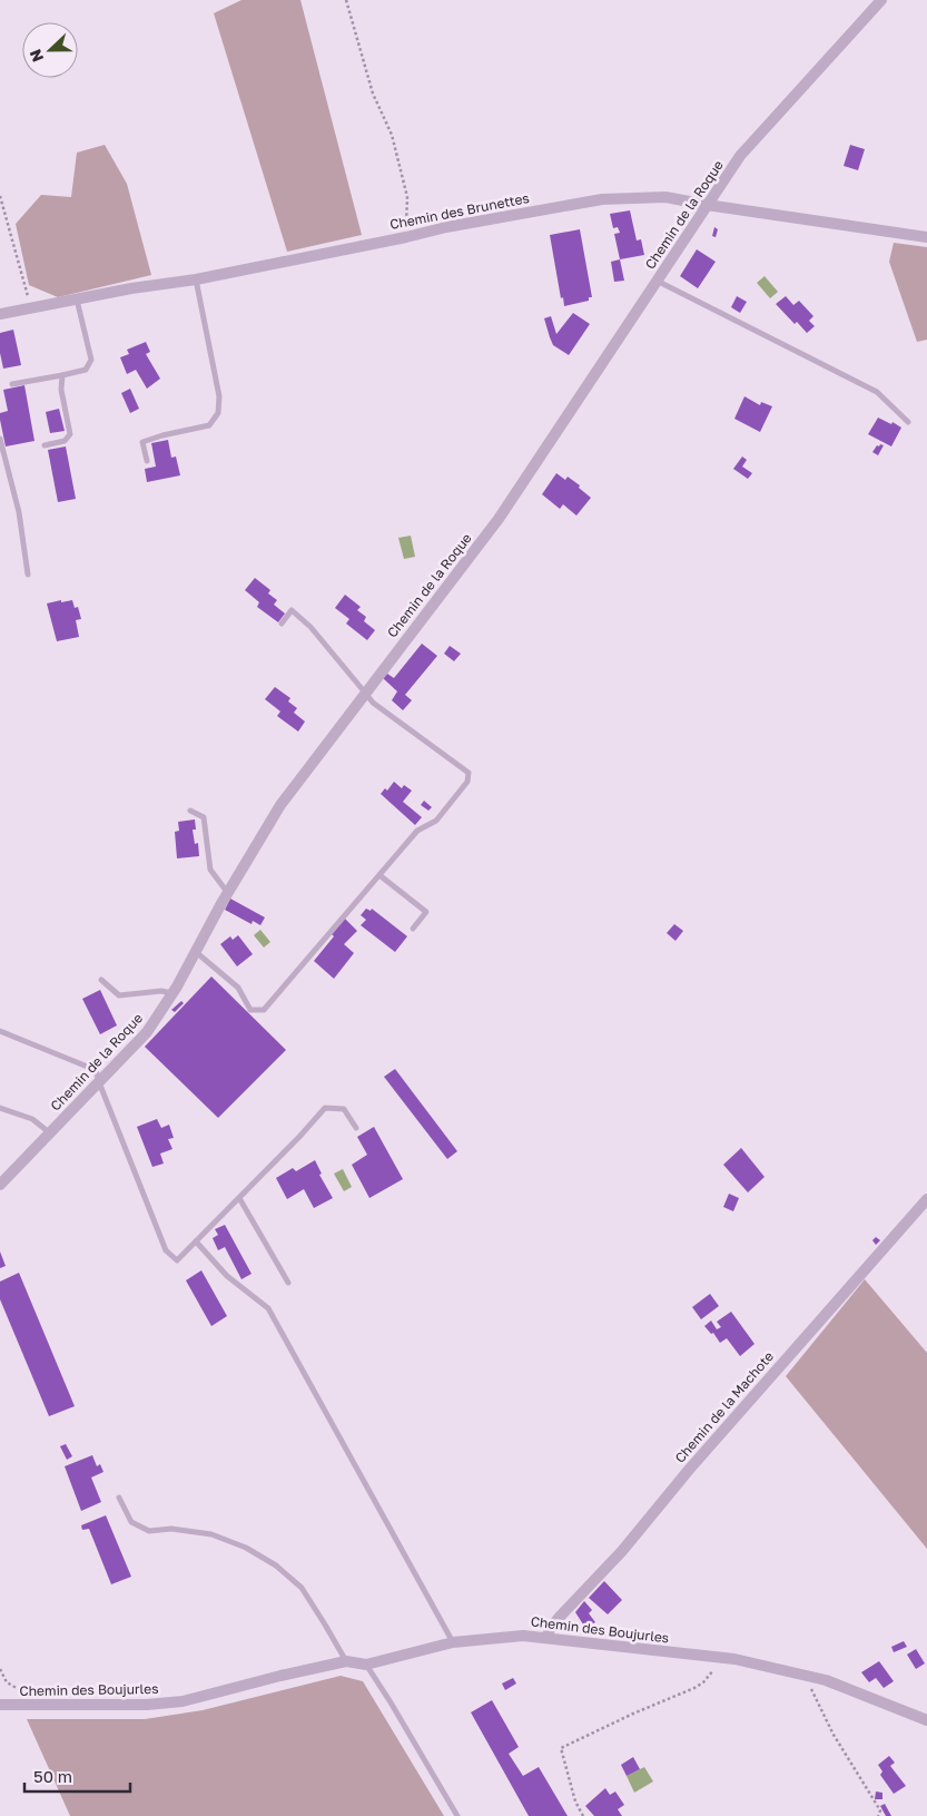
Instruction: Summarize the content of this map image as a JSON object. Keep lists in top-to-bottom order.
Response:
{
  "streets": {
    "street": [
      "Chemin des Brunettes",
      "Chemin de la Roque",
      "Chemin de la Machote",
      "Chemin des Boujurles"
    ]
  },
  "crossings": [
    ["Chemin des Brunettes", "Chemin de la Roque"],
    ["Chemin de la Machote", "Chemin des Boujurles"]
  ],
  "scale_bar": "50 m",
  "north": "left"
}
